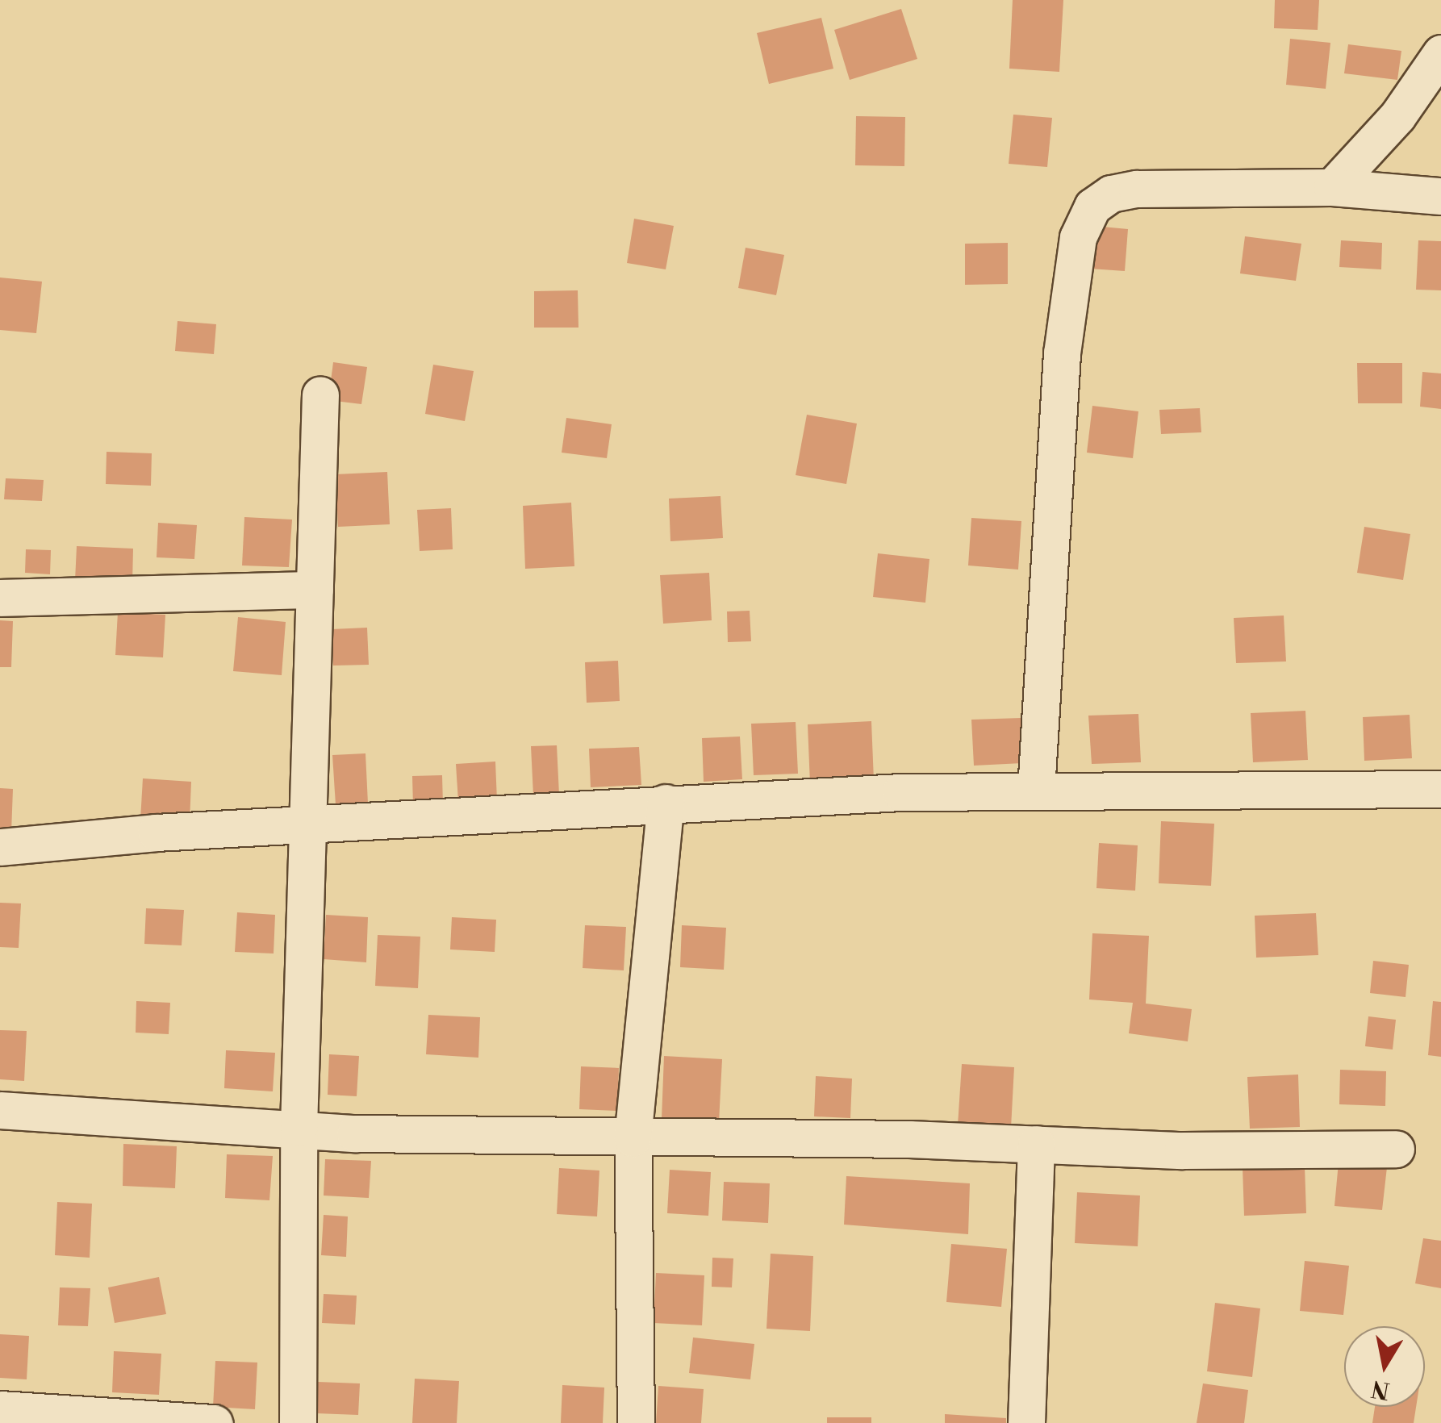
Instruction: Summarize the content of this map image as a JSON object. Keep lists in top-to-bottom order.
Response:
{
  "north": "bottom"
}
